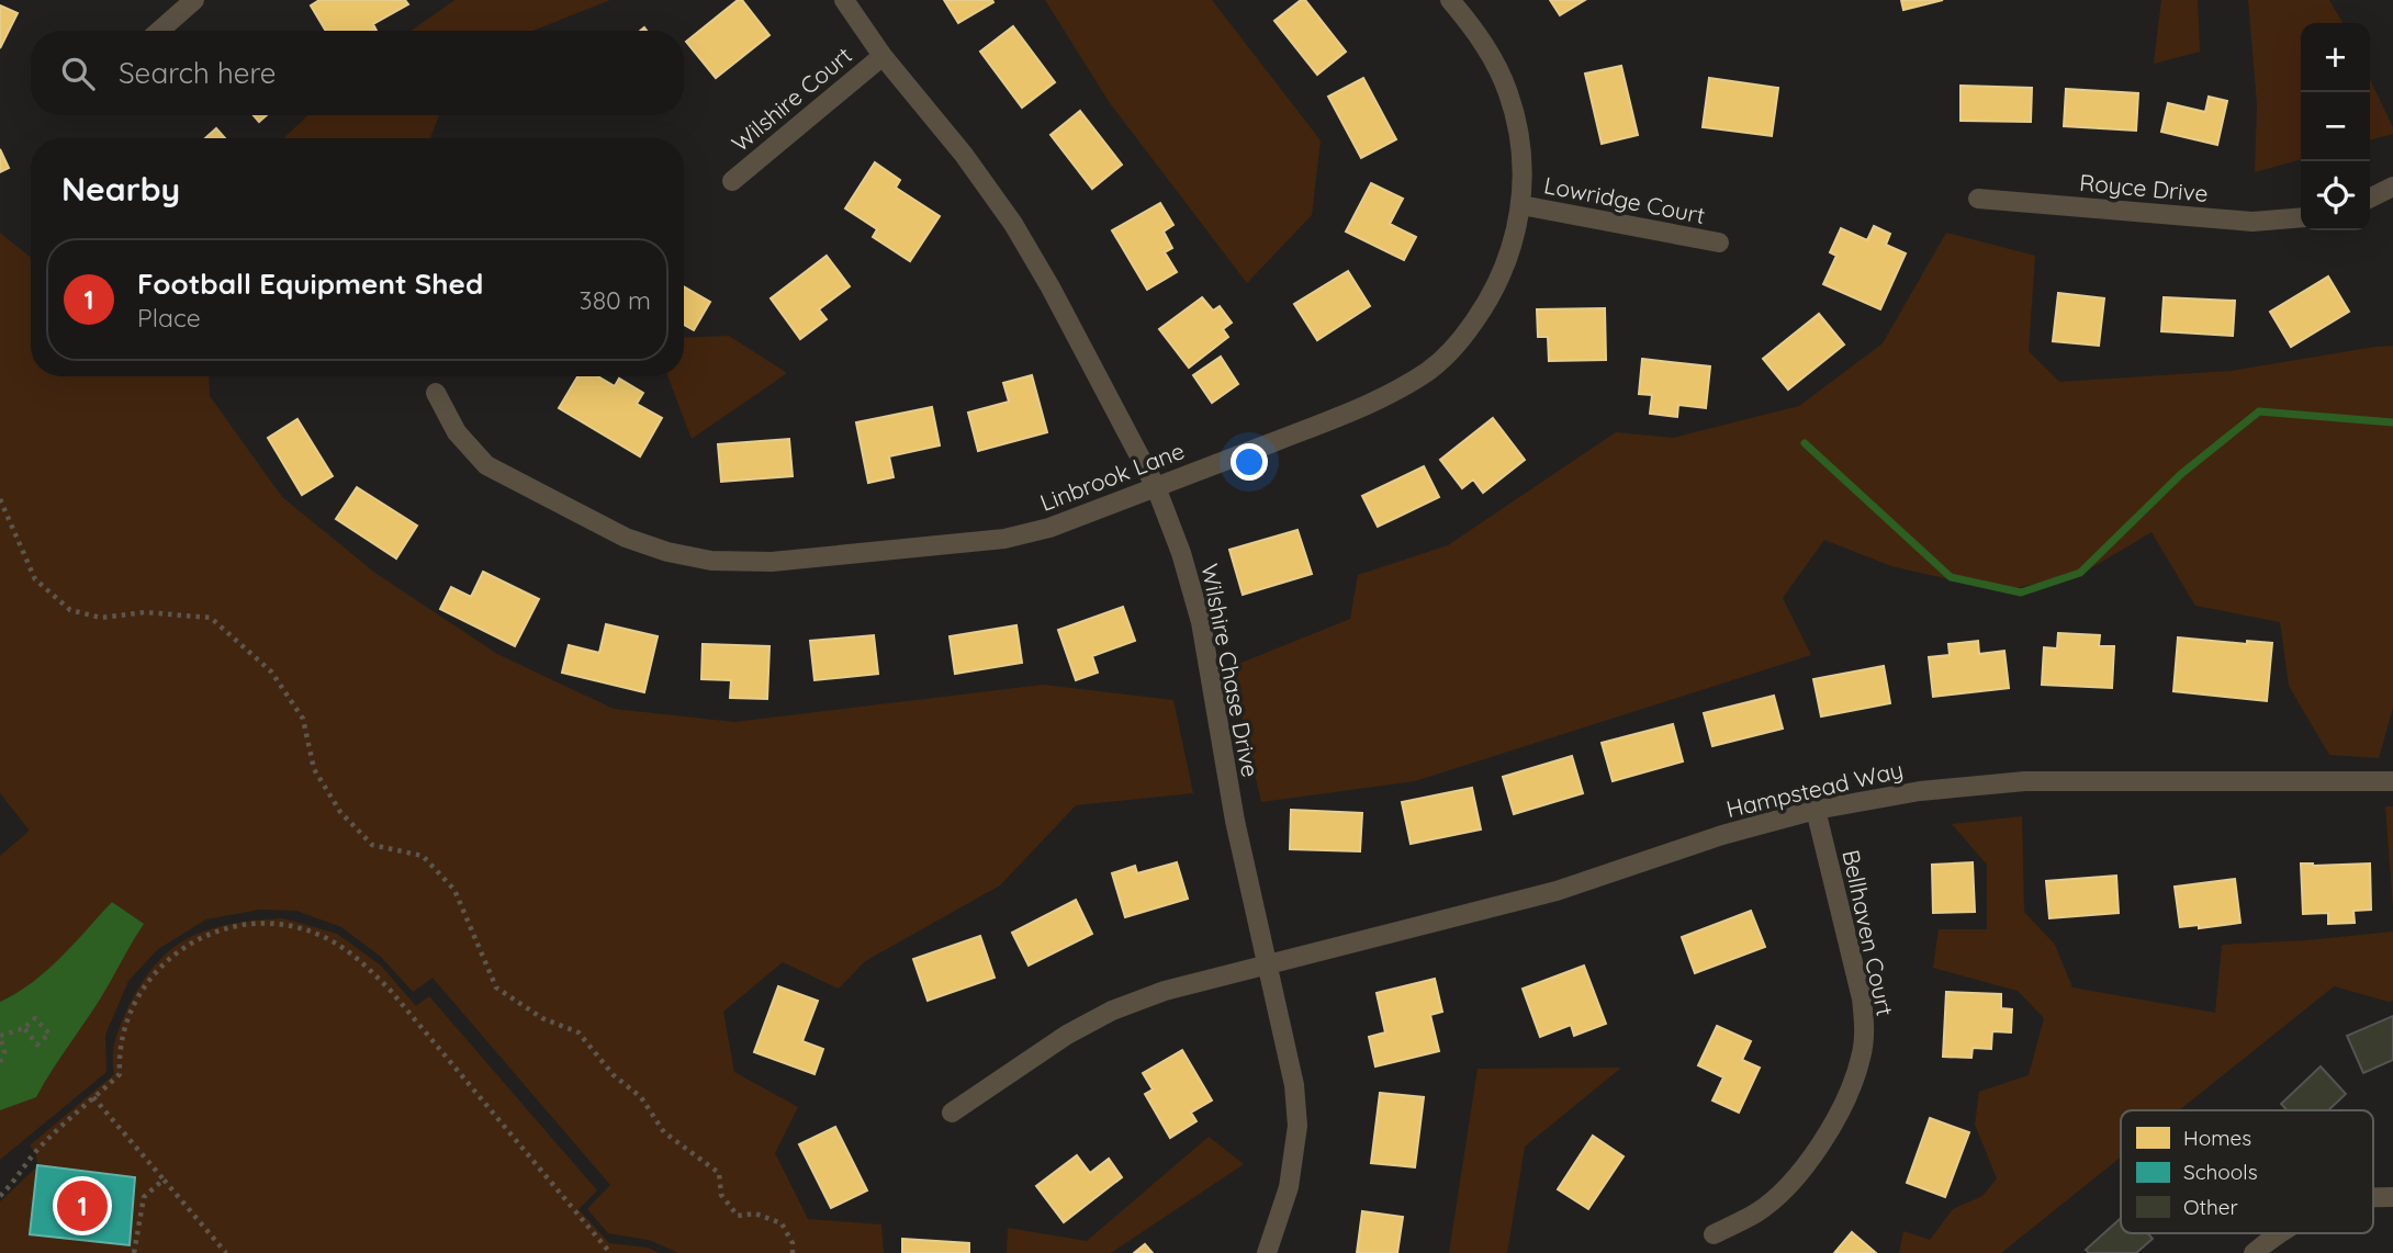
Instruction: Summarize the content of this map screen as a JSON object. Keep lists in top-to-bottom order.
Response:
{
  "streets": {
    "street": [
      "Wilshire Court",
      "Royce Drive",
      "Lowridge Court",
      "Linbrook Lane",
      "Wilshire Chase Drive",
      "Hampstead Way",
      "Bellhaven Court"
    ]
  },
  "crossings": [
    ["Wilshire Court", "Wilshire Chase Drive"],
    ["Lowridge Court", "Linbrook Lane"],
    ["Linbrook Lane", "Wilshire Chase Drive"],
    ["Wilshire Chase Drive", "Hampstead Way"],
    ["Hampstead Way", "Bellhaven Court"]
  ],
  "legend": ["Homes", "Schools", "Other"],
  "page": {
    "map_buttons": ["+", "−"],
    "search": "Search here",
    "heading": "Nearby",
    "list": [
      {
        "mark": "1",
        "name": "Football Equipment Shed",
        "note": "Place",
        "value": "380 m"
      }
    ],
    "pins": "1"
  }
}
